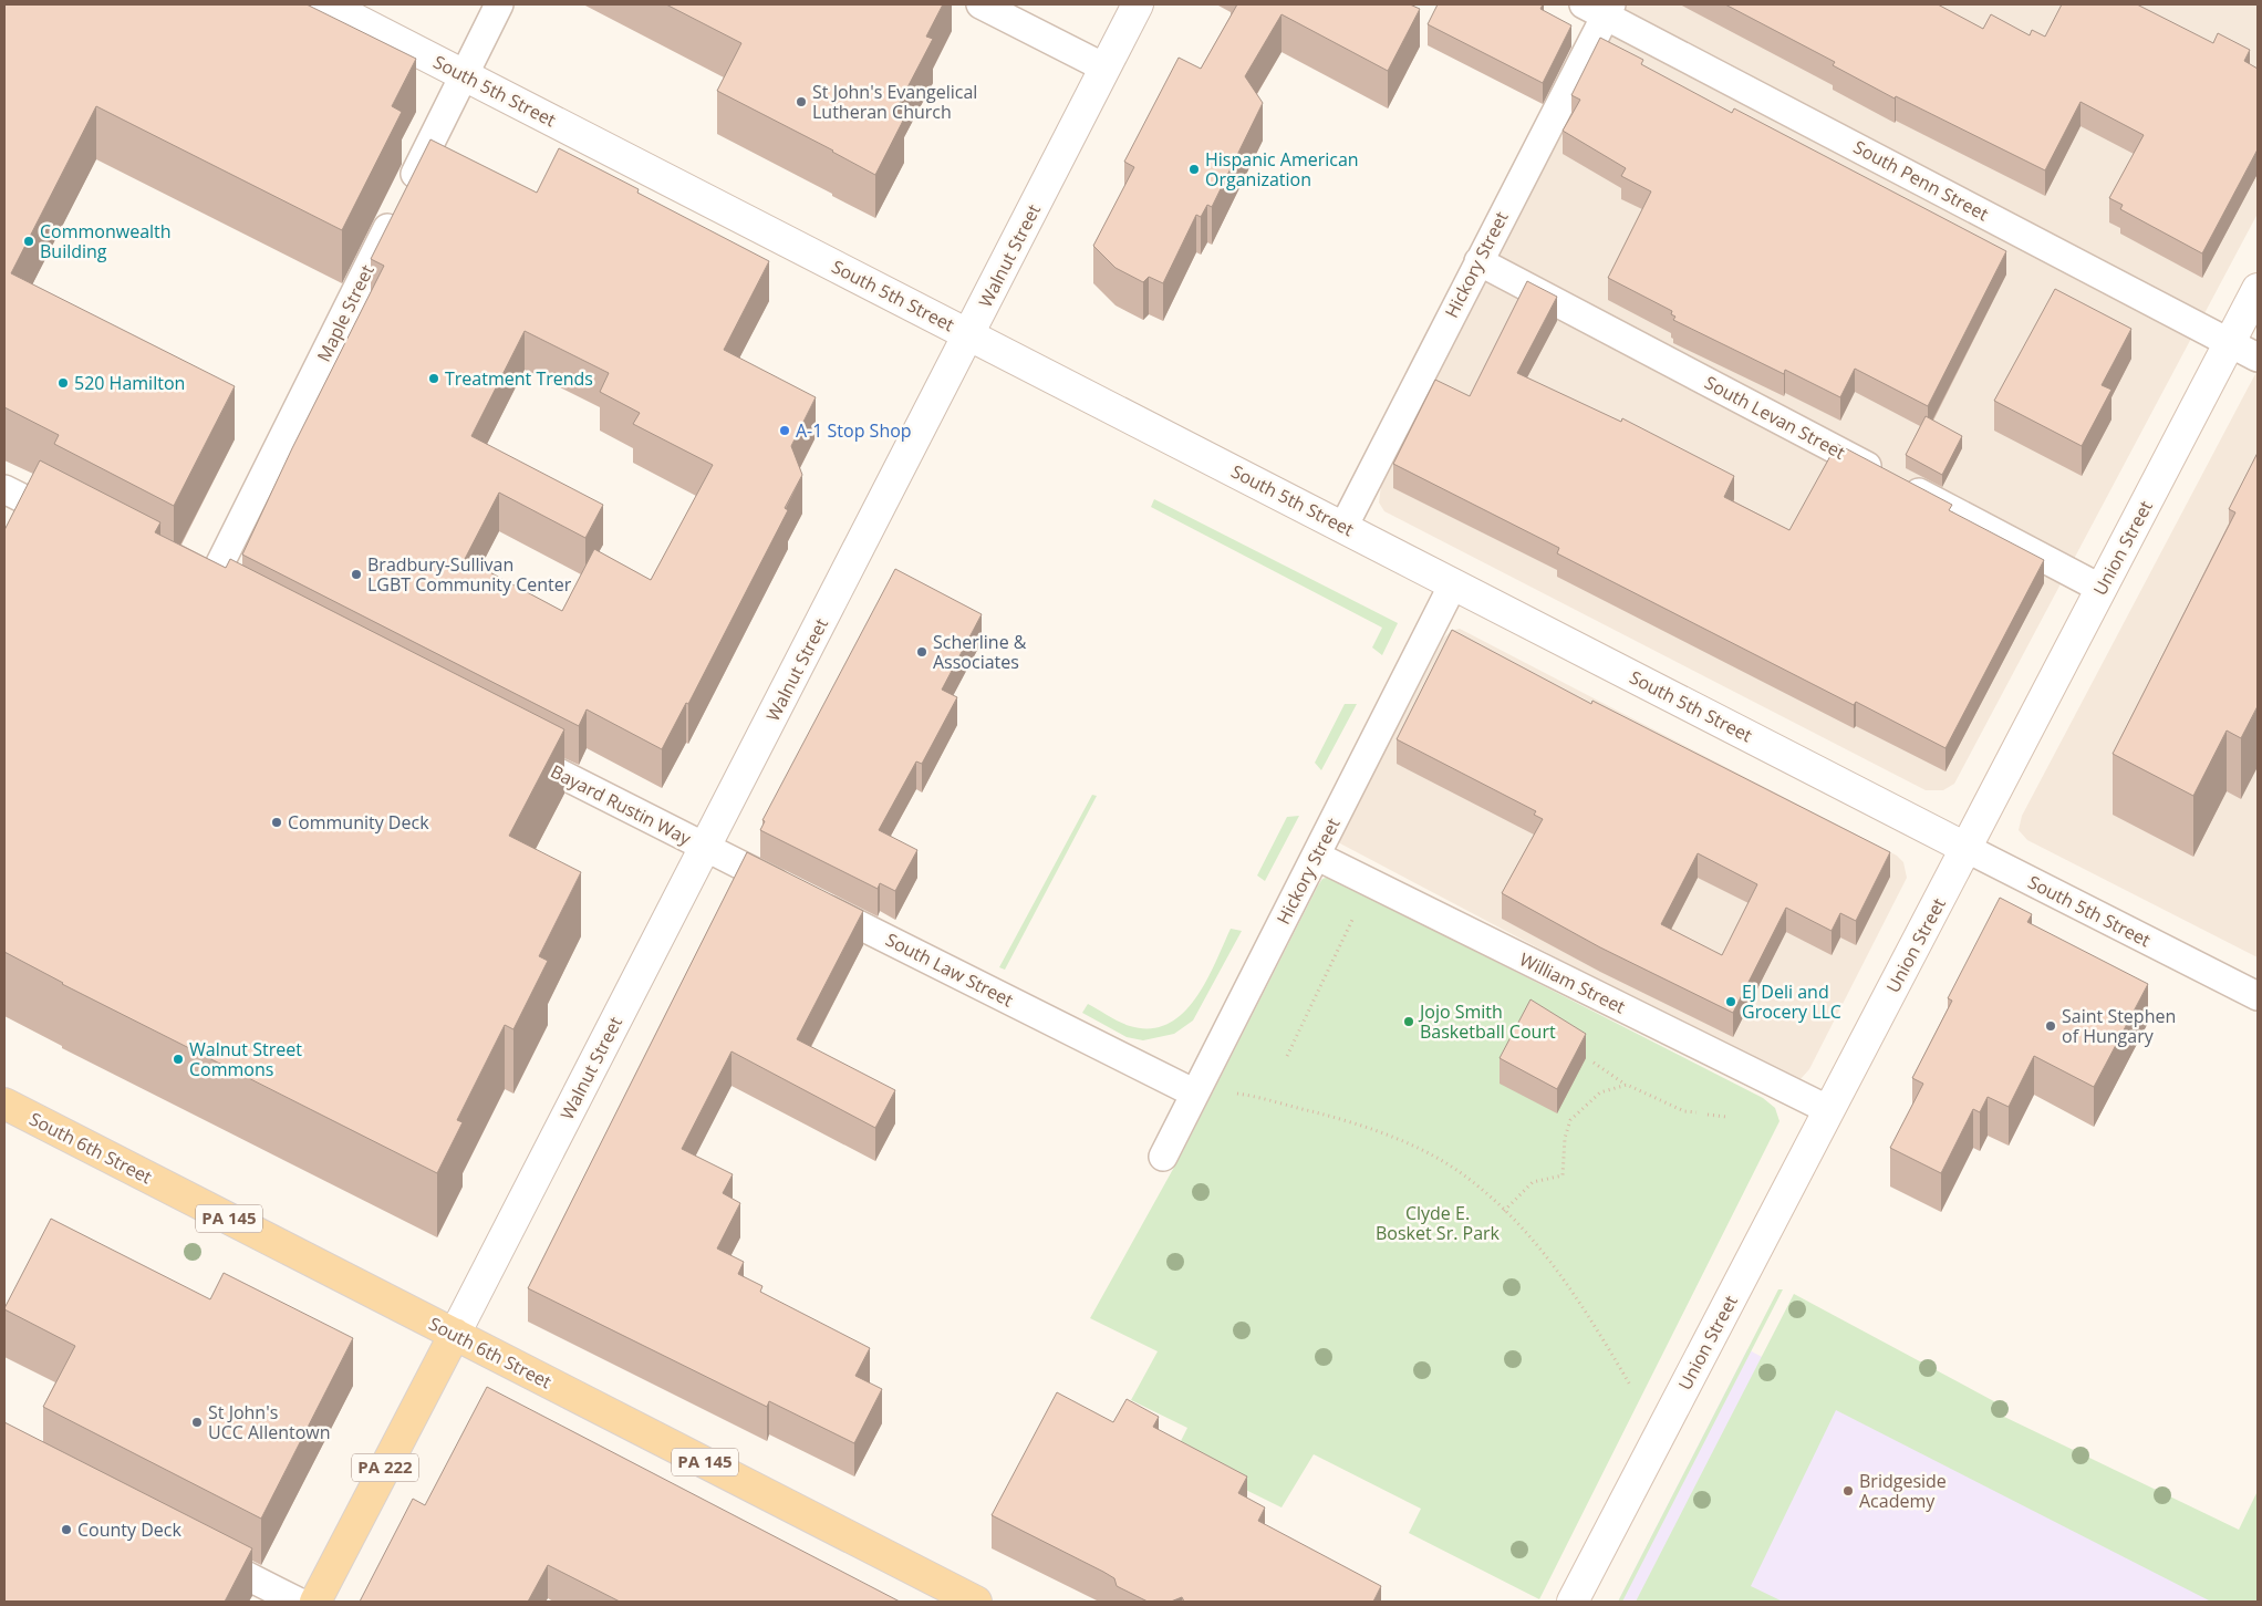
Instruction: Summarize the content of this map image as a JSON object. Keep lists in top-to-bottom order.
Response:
{
  "streets": {
    "main road": ["South 6th Street", "PA 145", "PA 222"],
    "street": ["South 5th Street", "Walnut Street", "Union Street"],
    "lane": [
      "South Penn Street",
      "Hickory Street",
      "Maple Street",
      "South Levan Street",
      "Bayard Rustin Way",
      "South Law Street",
      "William Street"
    ]
  },
  "crossings": [
    ["South 5th Street", "Walnut Street"],
    ["South 5th Street", "Hickory Street"],
    ["South 5th Street", "Maple Street"],
    ["South 5th Street", "Union Street"],
    ["South Penn Street", "Hickory Street"],
    ["South Penn Street", "Union Street"],
    ["Walnut Street", "Bayard Rustin Way"],
    ["Walnut Street", "South Law Street"],
    ["Walnut Street", "South 6th Street"],
    ["Walnut Street", "PA 222"],
    ["Hickory Street", "South Levan Street"],
    ["Hickory Street", "South Law Street"],
    ["Hickory Street", "William Street"],
    ["South Levan Street", "Union Street"],
    ["Union Street", "William Street"],
    ["Bayard Rustin Way", "South Law Street"],
    ["South 6th Street", "PA 222"]
  ],
  "parks": ["Clyde E. Bosket Sr. Park"],
  "places": [
    "St John's Evangelical Lutheran Church",
    "Hispanic American Organization",
    "Commonwealth Building",
    "Treatment Trends",
    "520 Hamilton",
    "A-1 Stop Shop",
    "Bradbury-Sullivan LGBT Community Center",
    "Scherline & Associates",
    "Community Deck",
    "EJ Deli and Grocery LLC",
    "Jojo Smith Basketball Court",
    "Saint Stephen of Hungary",
    "Walnut Street Commons",
    "St John's UCC Allentown",
    "Bridgeside Academy",
    "County Deck"
  ]
}
